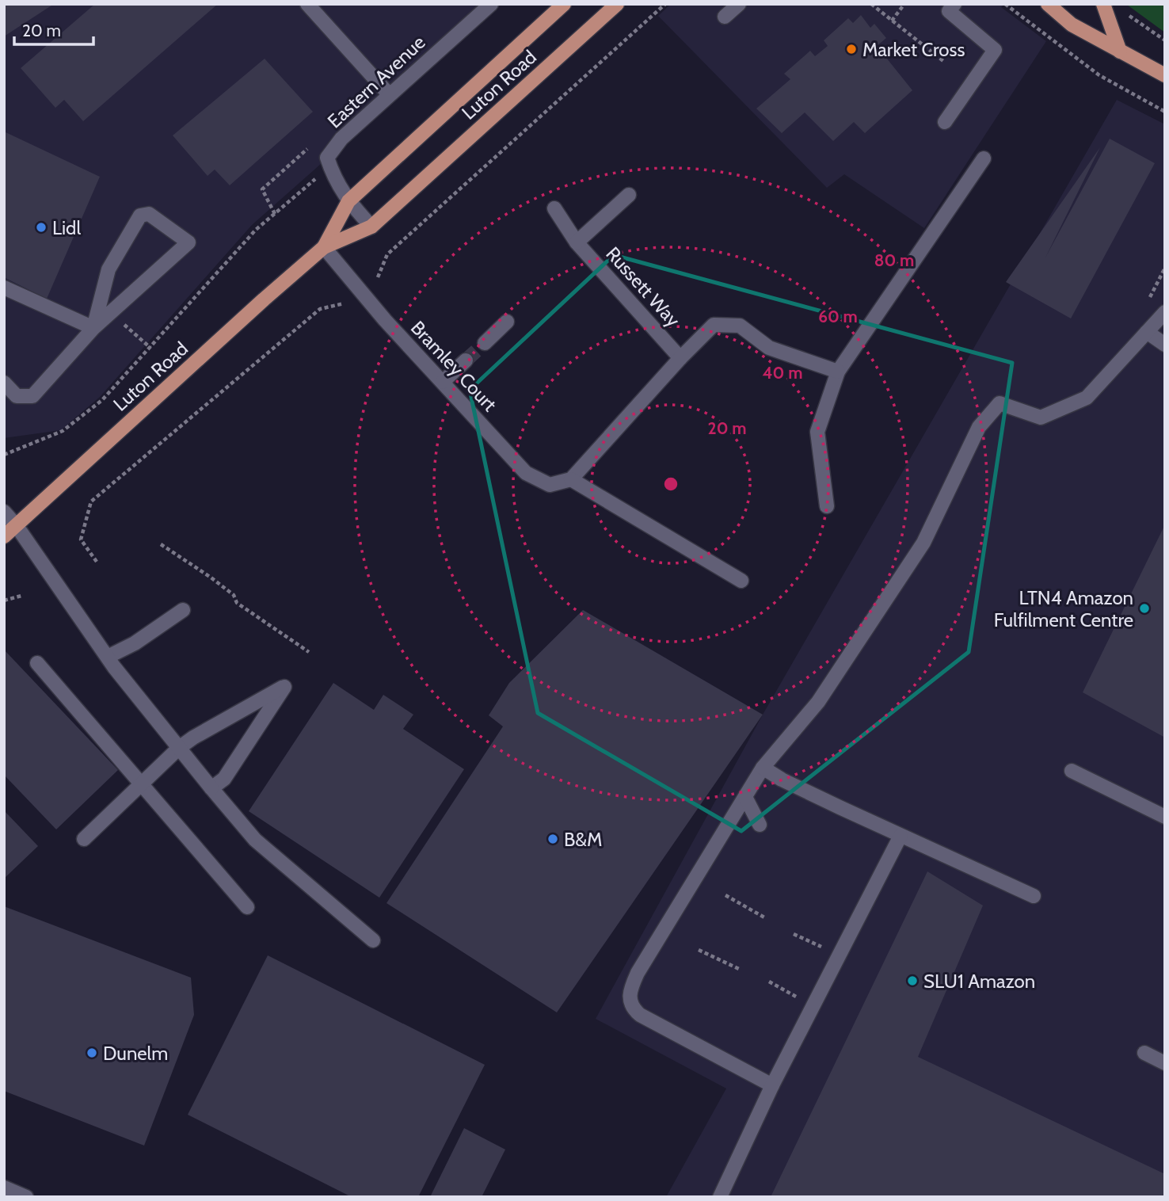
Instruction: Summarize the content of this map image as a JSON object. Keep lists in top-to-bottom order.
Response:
{
  "streets": {
    "main road": ["Luton Road"],
    "street": ["Eastern Avenue", "Russett Way", "Bramley Court"]
  },
  "crossings": [
    ["Luton Road", "Bramley Court"]
  ],
  "places": [
    "Market Cross",
    "Lidl",
    "LTN4 Amazon Fulfilment Centre",
    "B&M",
    "SLU1 Amazon",
    "Dunelm"
  ],
  "scale_bar": "20 m",
  "rings": [
    "80 m",
    "60 m",
    "40 m",
    "20 m"
  ]
}
